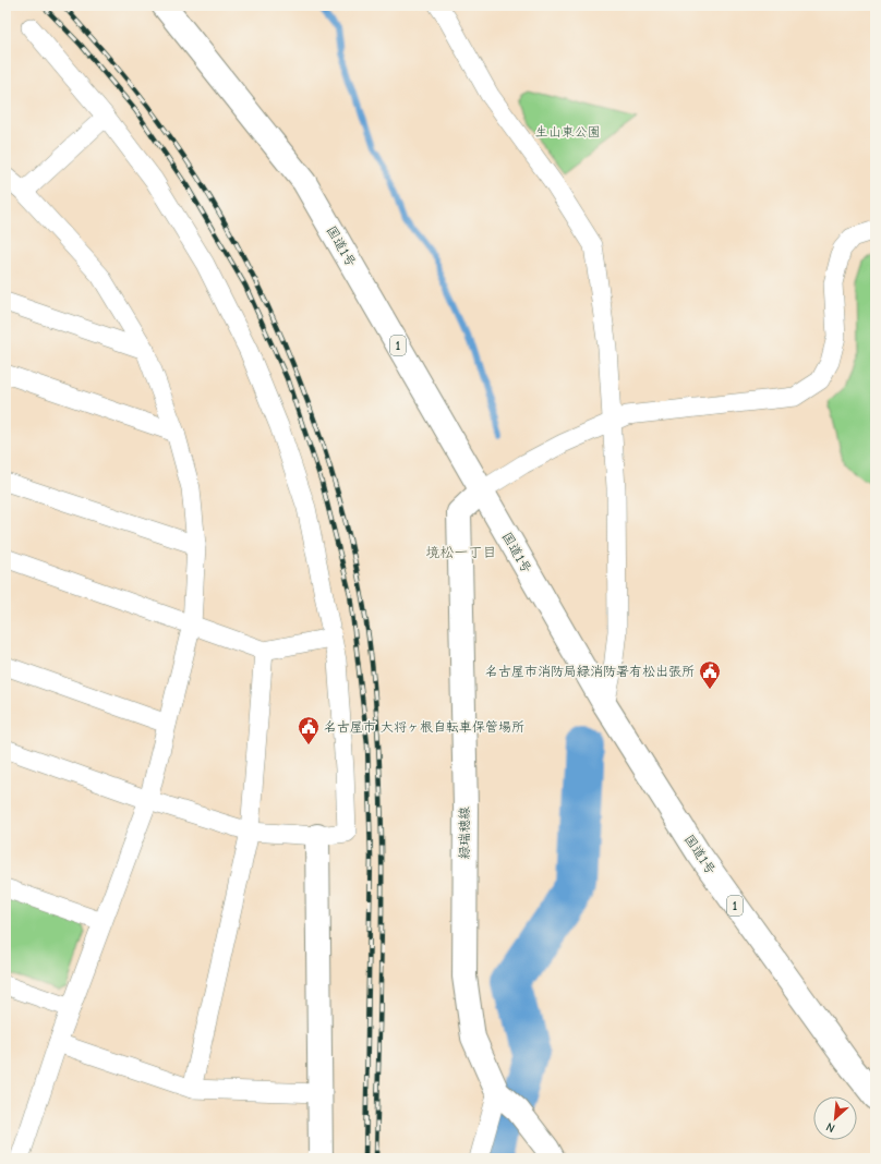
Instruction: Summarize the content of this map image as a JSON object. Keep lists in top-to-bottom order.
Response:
{
  "streets": {
    "main road": ["国道1号", "1", "緑瑞穂線"]
  },
  "crossings": [
    ["国道1号", "緑瑞穂線"]
  ],
  "districts": ["境松一丁目"],
  "parks": ["生山東公園"],
  "places": {
    "public building": ["名古屋市消防局緑消防署有松出張所", "名古屋市 大将ヶ根自転車保管場所"]
  },
  "north": "bottom left"
}
